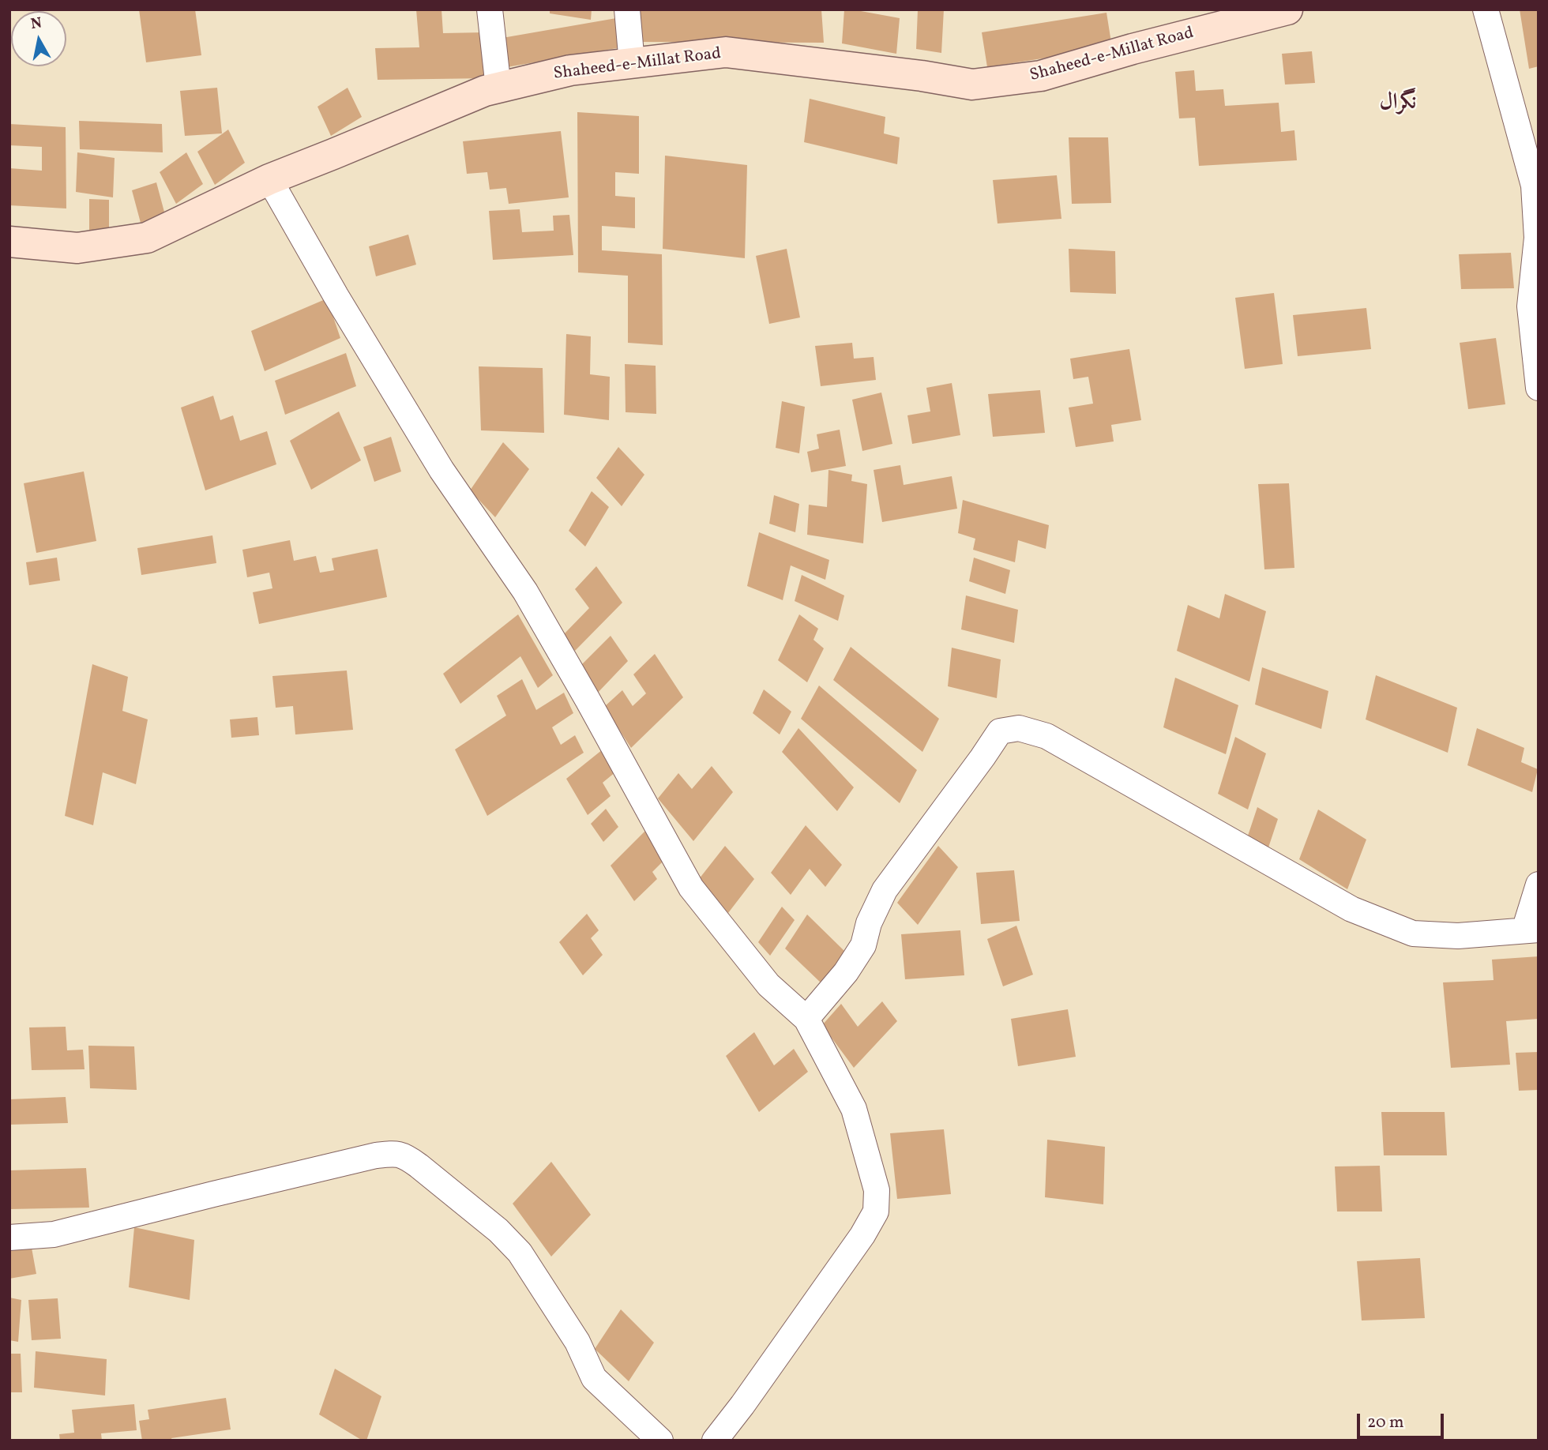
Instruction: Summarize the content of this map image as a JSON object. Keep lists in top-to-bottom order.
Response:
{
  "streets": {
    "main road": ["Shaheed-e-Millat Road"]
  },
  "districts": ["نگرال"],
  "scale_bar": "20 m",
  "north": "top"
}
